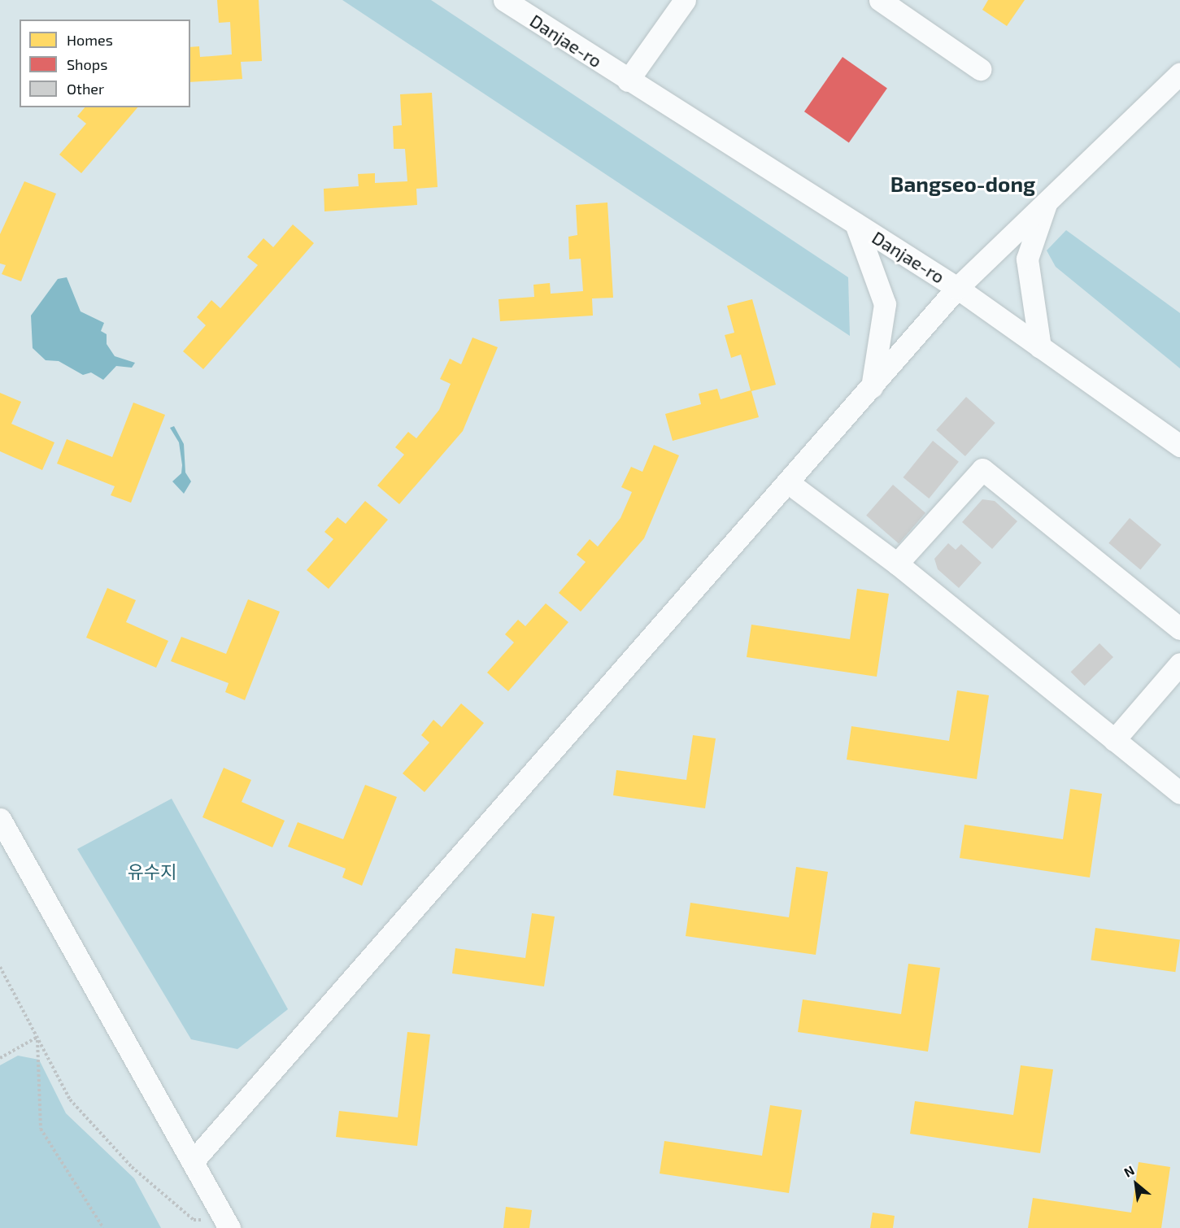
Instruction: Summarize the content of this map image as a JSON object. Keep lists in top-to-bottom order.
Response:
{
  "streets": {
    "street": ["Danjae-ro"]
  },
  "districts": ["Bangseo-dong"],
  "parks": ["유수지"],
  "legend": ["Homes", "Shops", "Other"],
  "north": "top left"
}
